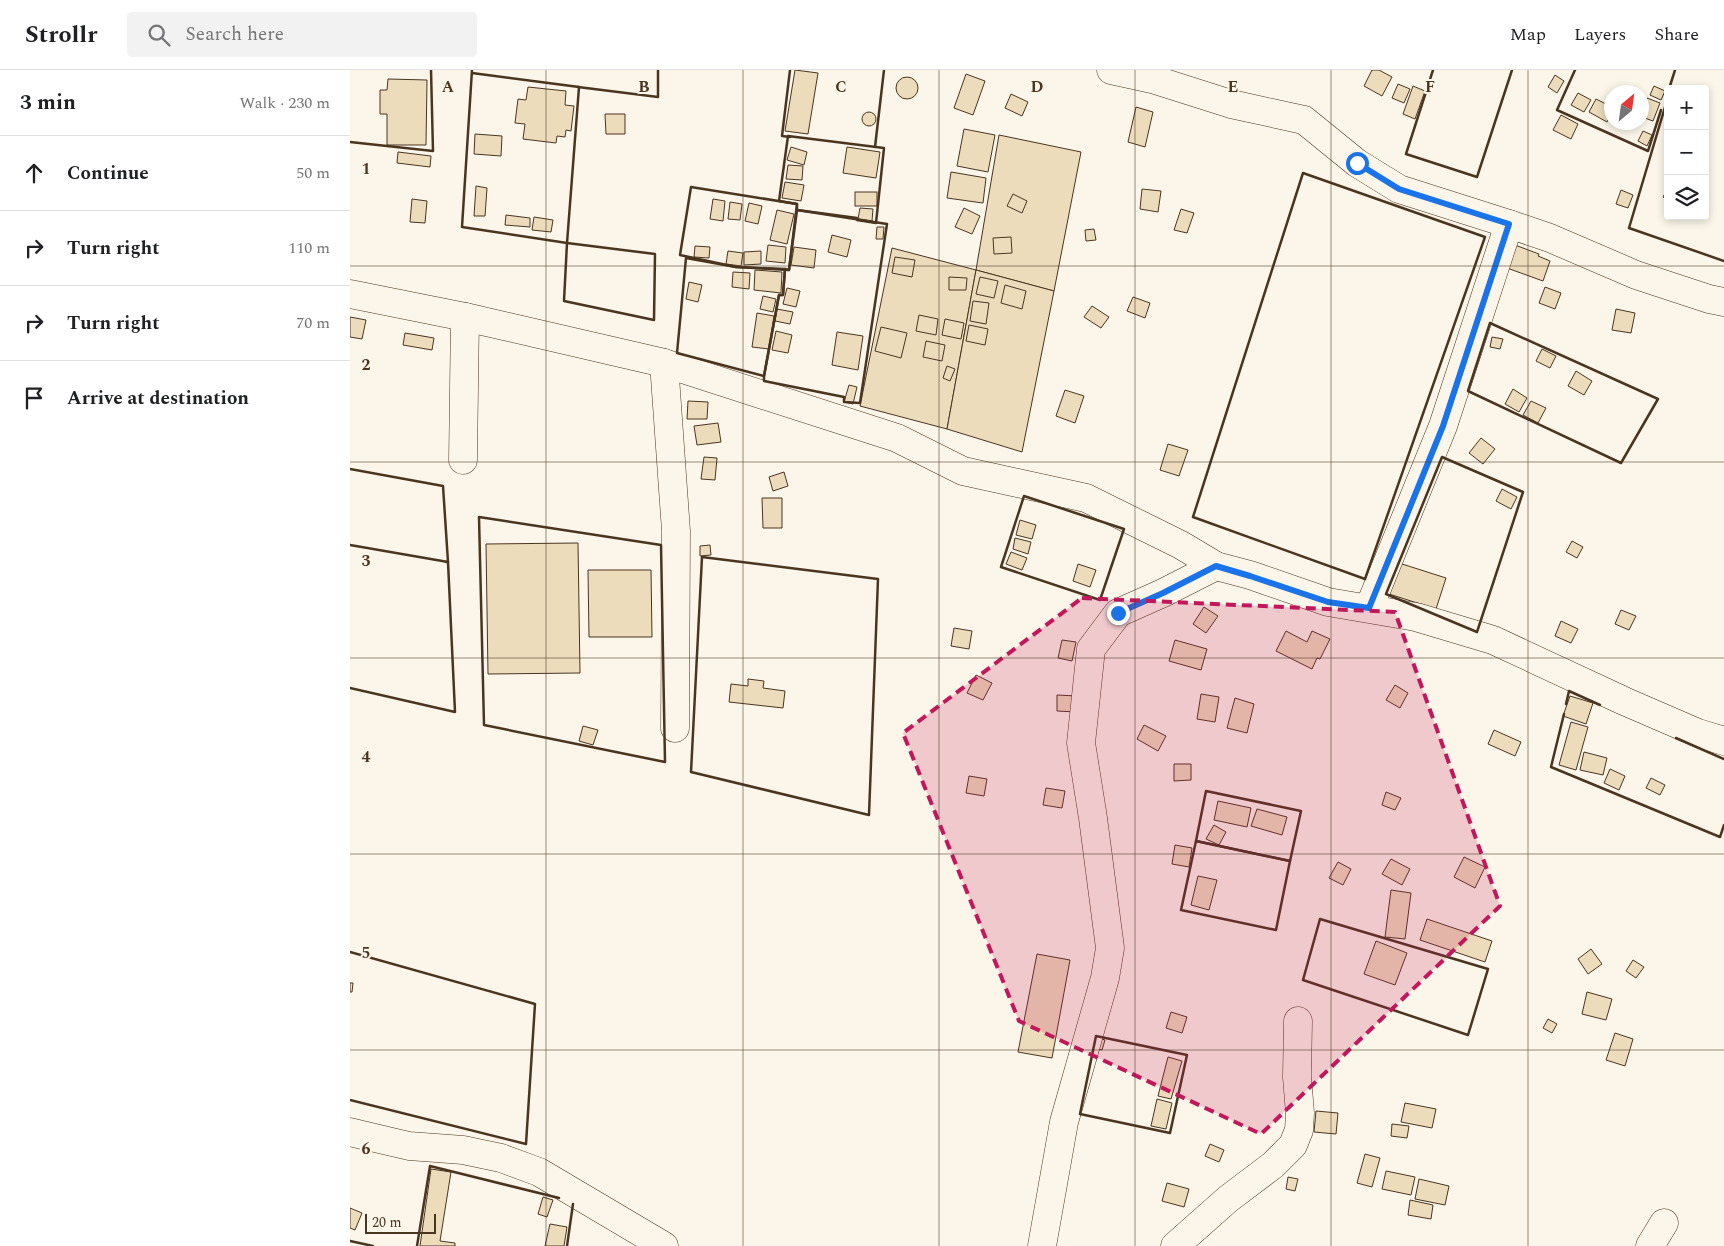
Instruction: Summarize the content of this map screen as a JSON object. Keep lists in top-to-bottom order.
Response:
{
  "scale_bar": "20 m",
  "north": "top right",
  "page": {
    "header": "Strollr",
    "search": "Search here",
    "nav": ["Map", "Layers", "Share"],
    "heading": ["3 min", "Walk · 230 m"],
    "map_buttons": ["+", "−"],
    "list": [
      ["Continue", "50 m"],
      ["Turn right", "110 m"],
      ["Turn right", "70 m"],
      "Arrive at destination"
    ],
    "scale": "20 m"
  },
  "grid": {
    "columns": [
      "A",
      "B",
      "C",
      "D",
      "E",
      "F"
    ],
    "rows": [
      "1",
      "2",
      "3",
      "4",
      "5",
      "6"
    ]
  }
}
